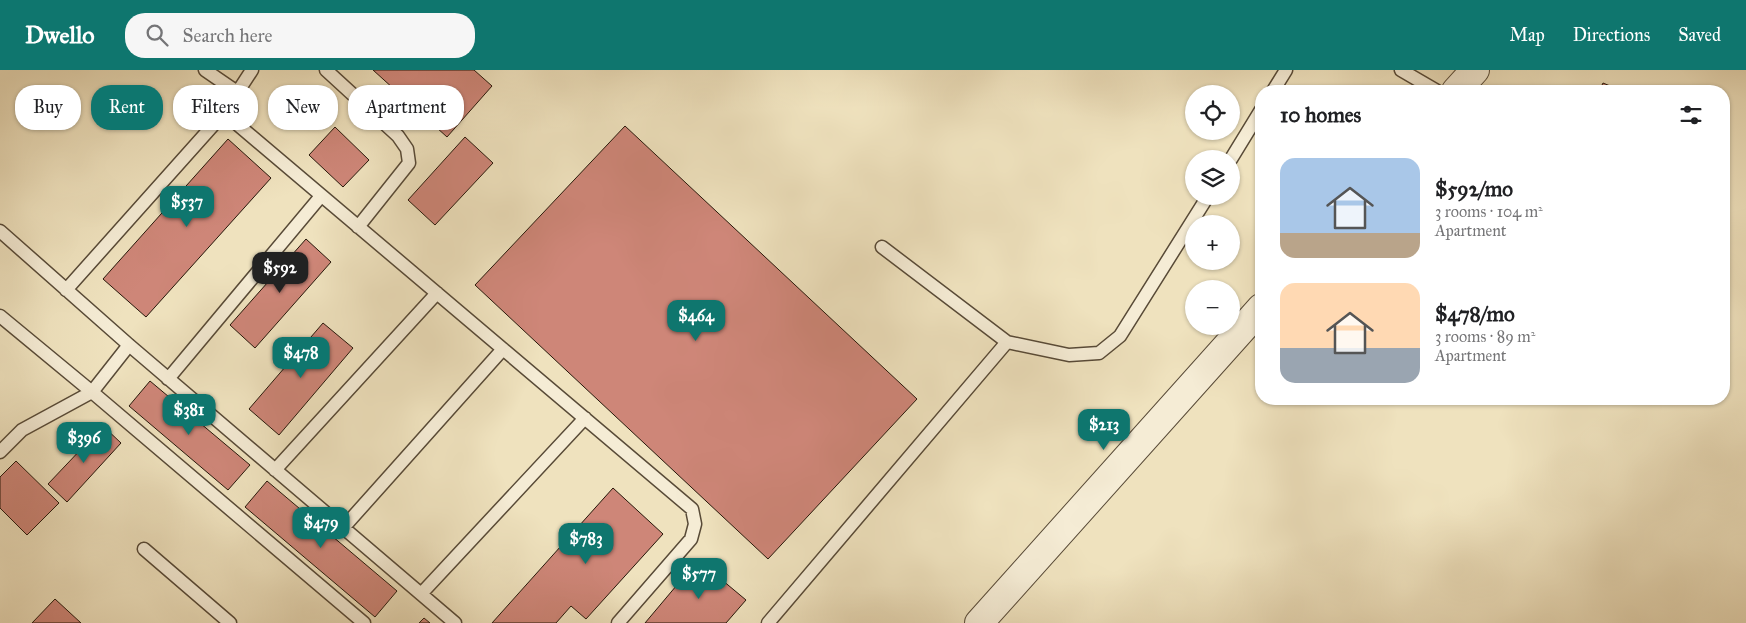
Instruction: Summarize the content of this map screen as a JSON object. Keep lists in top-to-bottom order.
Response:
{
  "page": {
    "header": "Dwello",
    "search": "Search here",
    "nav": ["Map", "Directions", "Saved"],
    "map_buttons": ["+", "−"],
    "chip": [
      "Buy",
      "Rent",
      "Filters",
      "New",
      "Apartment"
    ],
    "heading": "10 homes",
    "list": [
      {
        "name": "$592/mo",
        "note": "3 rooms · 104 m² · Apartment"
      },
      {
        "name": "$478/mo",
        "note": "3 rooms · 89 m² · Apartment"
      }
    ],
    "price": [
      "$537",
      "$592",
      "$464",
      "$478",
      "$381",
      "$213",
      "$396",
      "$479",
      "$783",
      "$577"
    ]
  }
}
